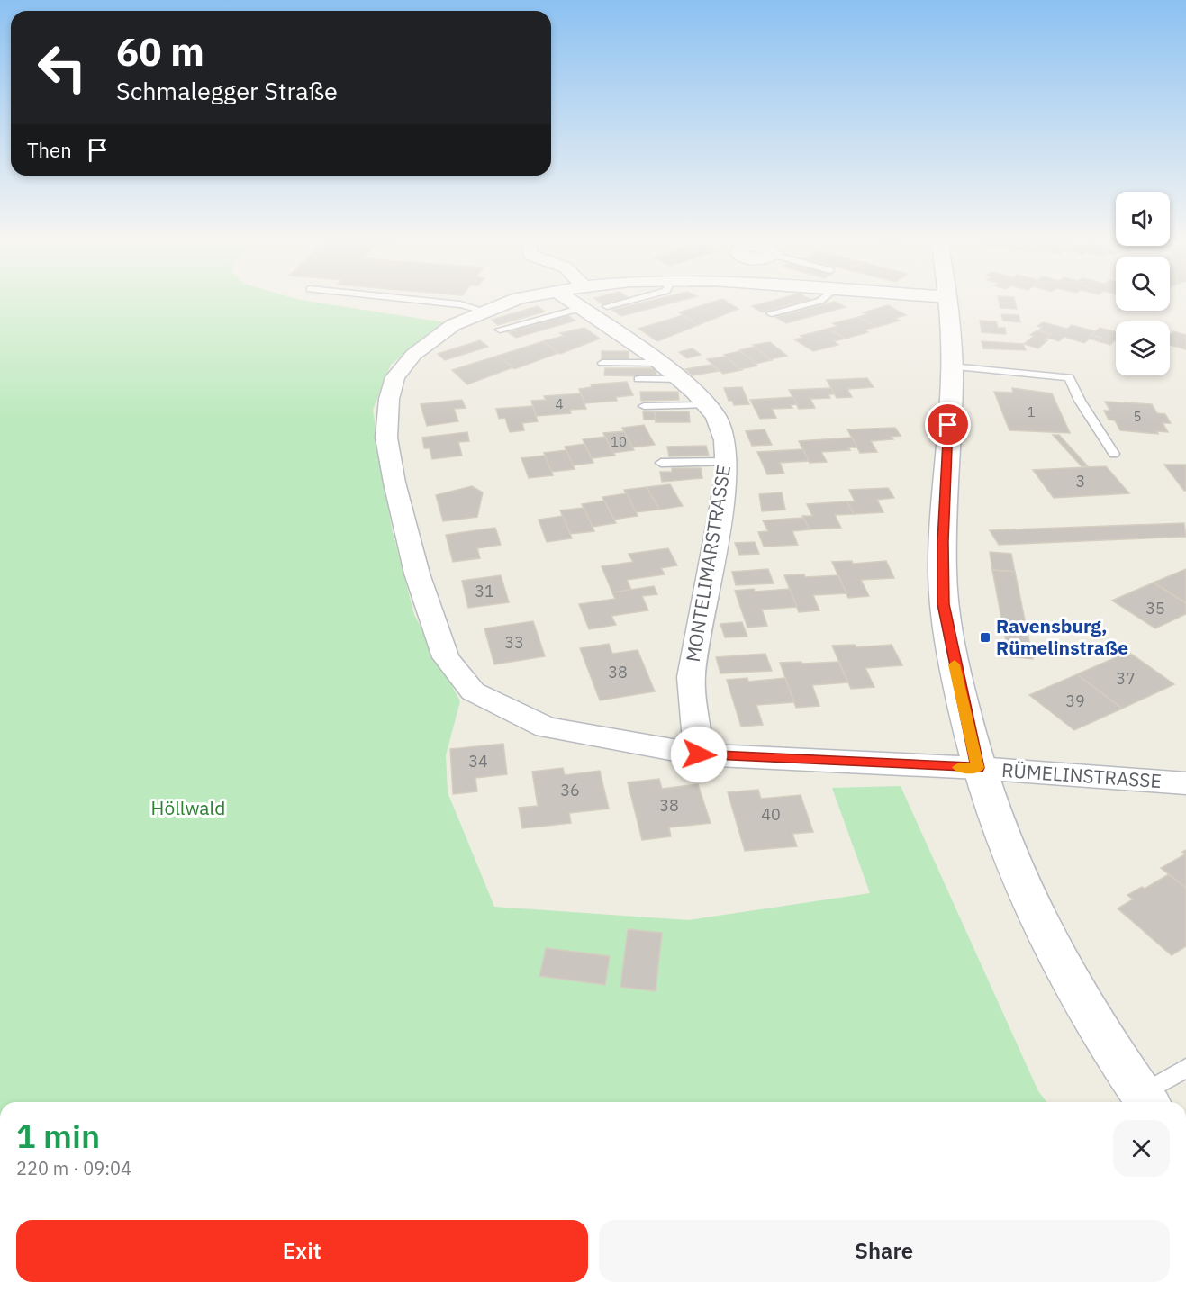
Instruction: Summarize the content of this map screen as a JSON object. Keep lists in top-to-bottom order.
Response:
{
  "streets": {
    "street": ["MONTELIMARSTRASSE", "RÜMELINSTRASSE"]
  },
  "crossings": [
    ["MONTELIMARSTRASSE", "RÜMELINSTRASSE"]
  ],
  "parks": ["Höllwald"],
  "places": {
    "transit": ["Ravensburg, Rümelinstraße"]
  },
  "house_numbers": [
    "4",
    "1",
    "5",
    "10",
    "3",
    "31",
    "35",
    "33",
    "38",
    "37",
    "39",
    "34",
    "36",
    "38",
    "40"
  ],
  "page": {
    "turn": ["60 m", "Schmalegger Straße"],
    "then": "Then",
    "heading": ["1 min", "220 m · 09:04"],
    "buttons": ["Exit", "Share"]
  }
}
